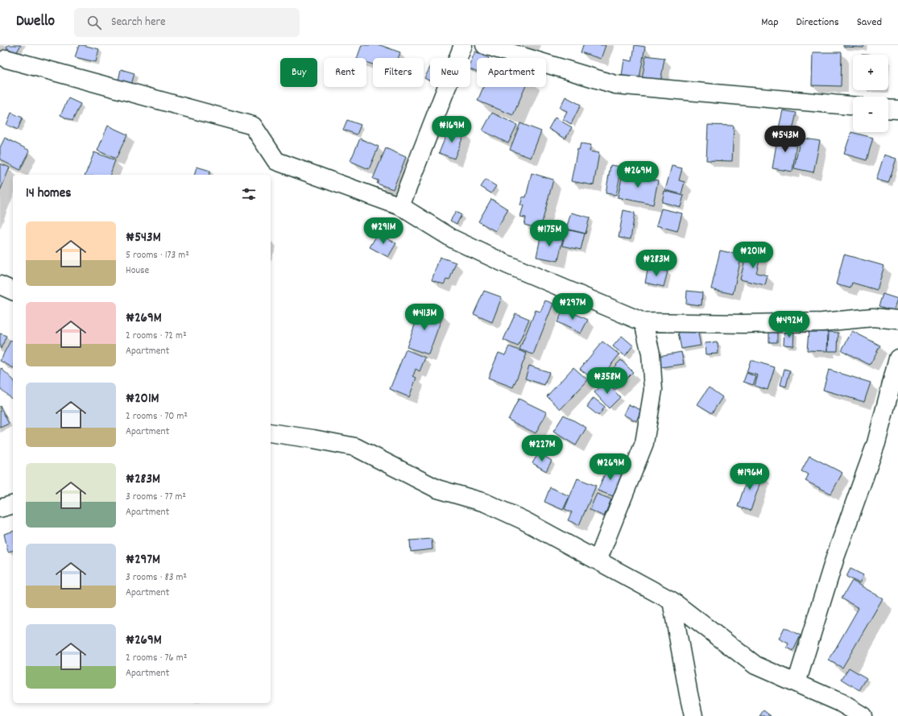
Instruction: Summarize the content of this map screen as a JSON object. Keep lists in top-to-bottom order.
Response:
{
  "page": {
    "header": "Dwello",
    "search": "Search here",
    "nav": ["Map", "Directions", "Saved"],
    "map_buttons": ["+", "−"],
    "chip": [
      "Buy",
      "Rent",
      "Filters",
      "New",
      "Apartment"
    ],
    "price": [
      "₦169M",
      "₦543M",
      "₦269M",
      "₦291M",
      "₦175M",
      "₦201M",
      "₦283M",
      "₦297M",
      "₦413M",
      "₦492M",
      "₦358M",
      "₦227M",
      "₦269M",
      "₦196M"
    ],
    "heading": "14 homes",
    "list": [
      {
        "name": "₦543M",
        "note": "5 rooms · 173 m² · House"
      },
      {
        "name": "₦269M",
        "note": "2 rooms · 72 m² · Apartment"
      },
      {
        "name": "₦201M",
        "note": "2 rooms · 70 m² · Apartment"
      },
      {
        "name": "₦283M",
        "note": "3 rooms · 77 m² · Apartment"
      },
      {
        "name": "₦297M",
        "note": "3 rooms · 83 m² · Apartment"
      },
      {
        "name": "₦269M",
        "note": "2 rooms · 76 m² · Apartment"
      }
    ]
  }
}
